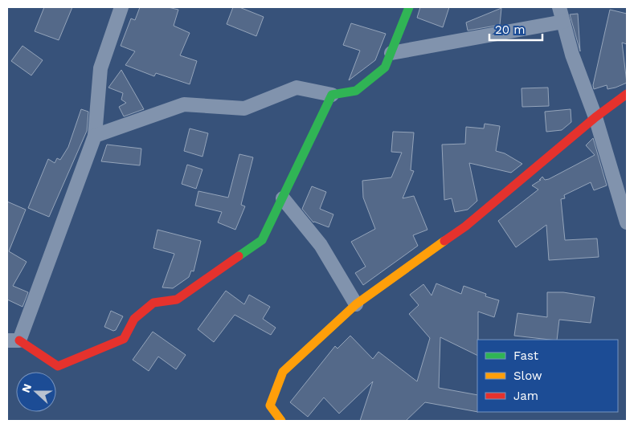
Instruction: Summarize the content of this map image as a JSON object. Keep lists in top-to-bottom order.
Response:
{
  "legend": ["Fast", "Slow", "Jam"],
  "scale_bar": "20 m",
  "north": "left"
}
